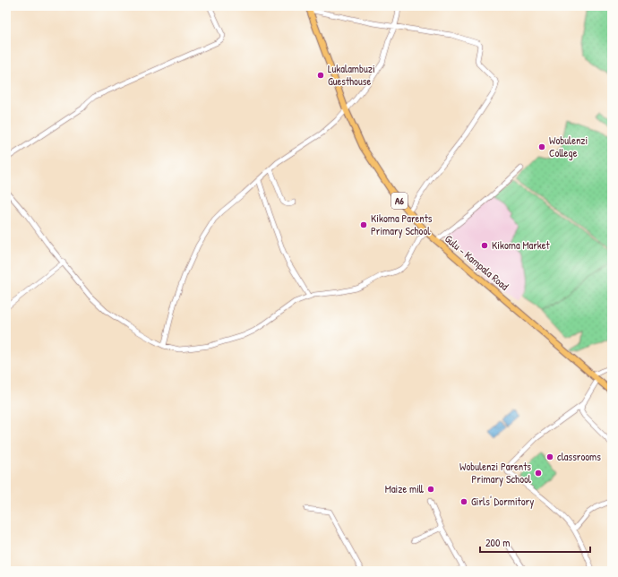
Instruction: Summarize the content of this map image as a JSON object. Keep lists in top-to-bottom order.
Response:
{
  "streets": {
    "main road": ["A6", "Gulu - Kampala Road"]
  },
  "places": [
    "Lukalambuzi Guesthouse",
    "Wobulenzi College",
    "Kikoma Parents Primary School",
    "Kikoma Market",
    "classrooms",
    "Wobulenzi Parents Primary School",
    "Maize mill",
    "Girls' Dormitory"
  ],
  "scale_bar": "200 m"
}
